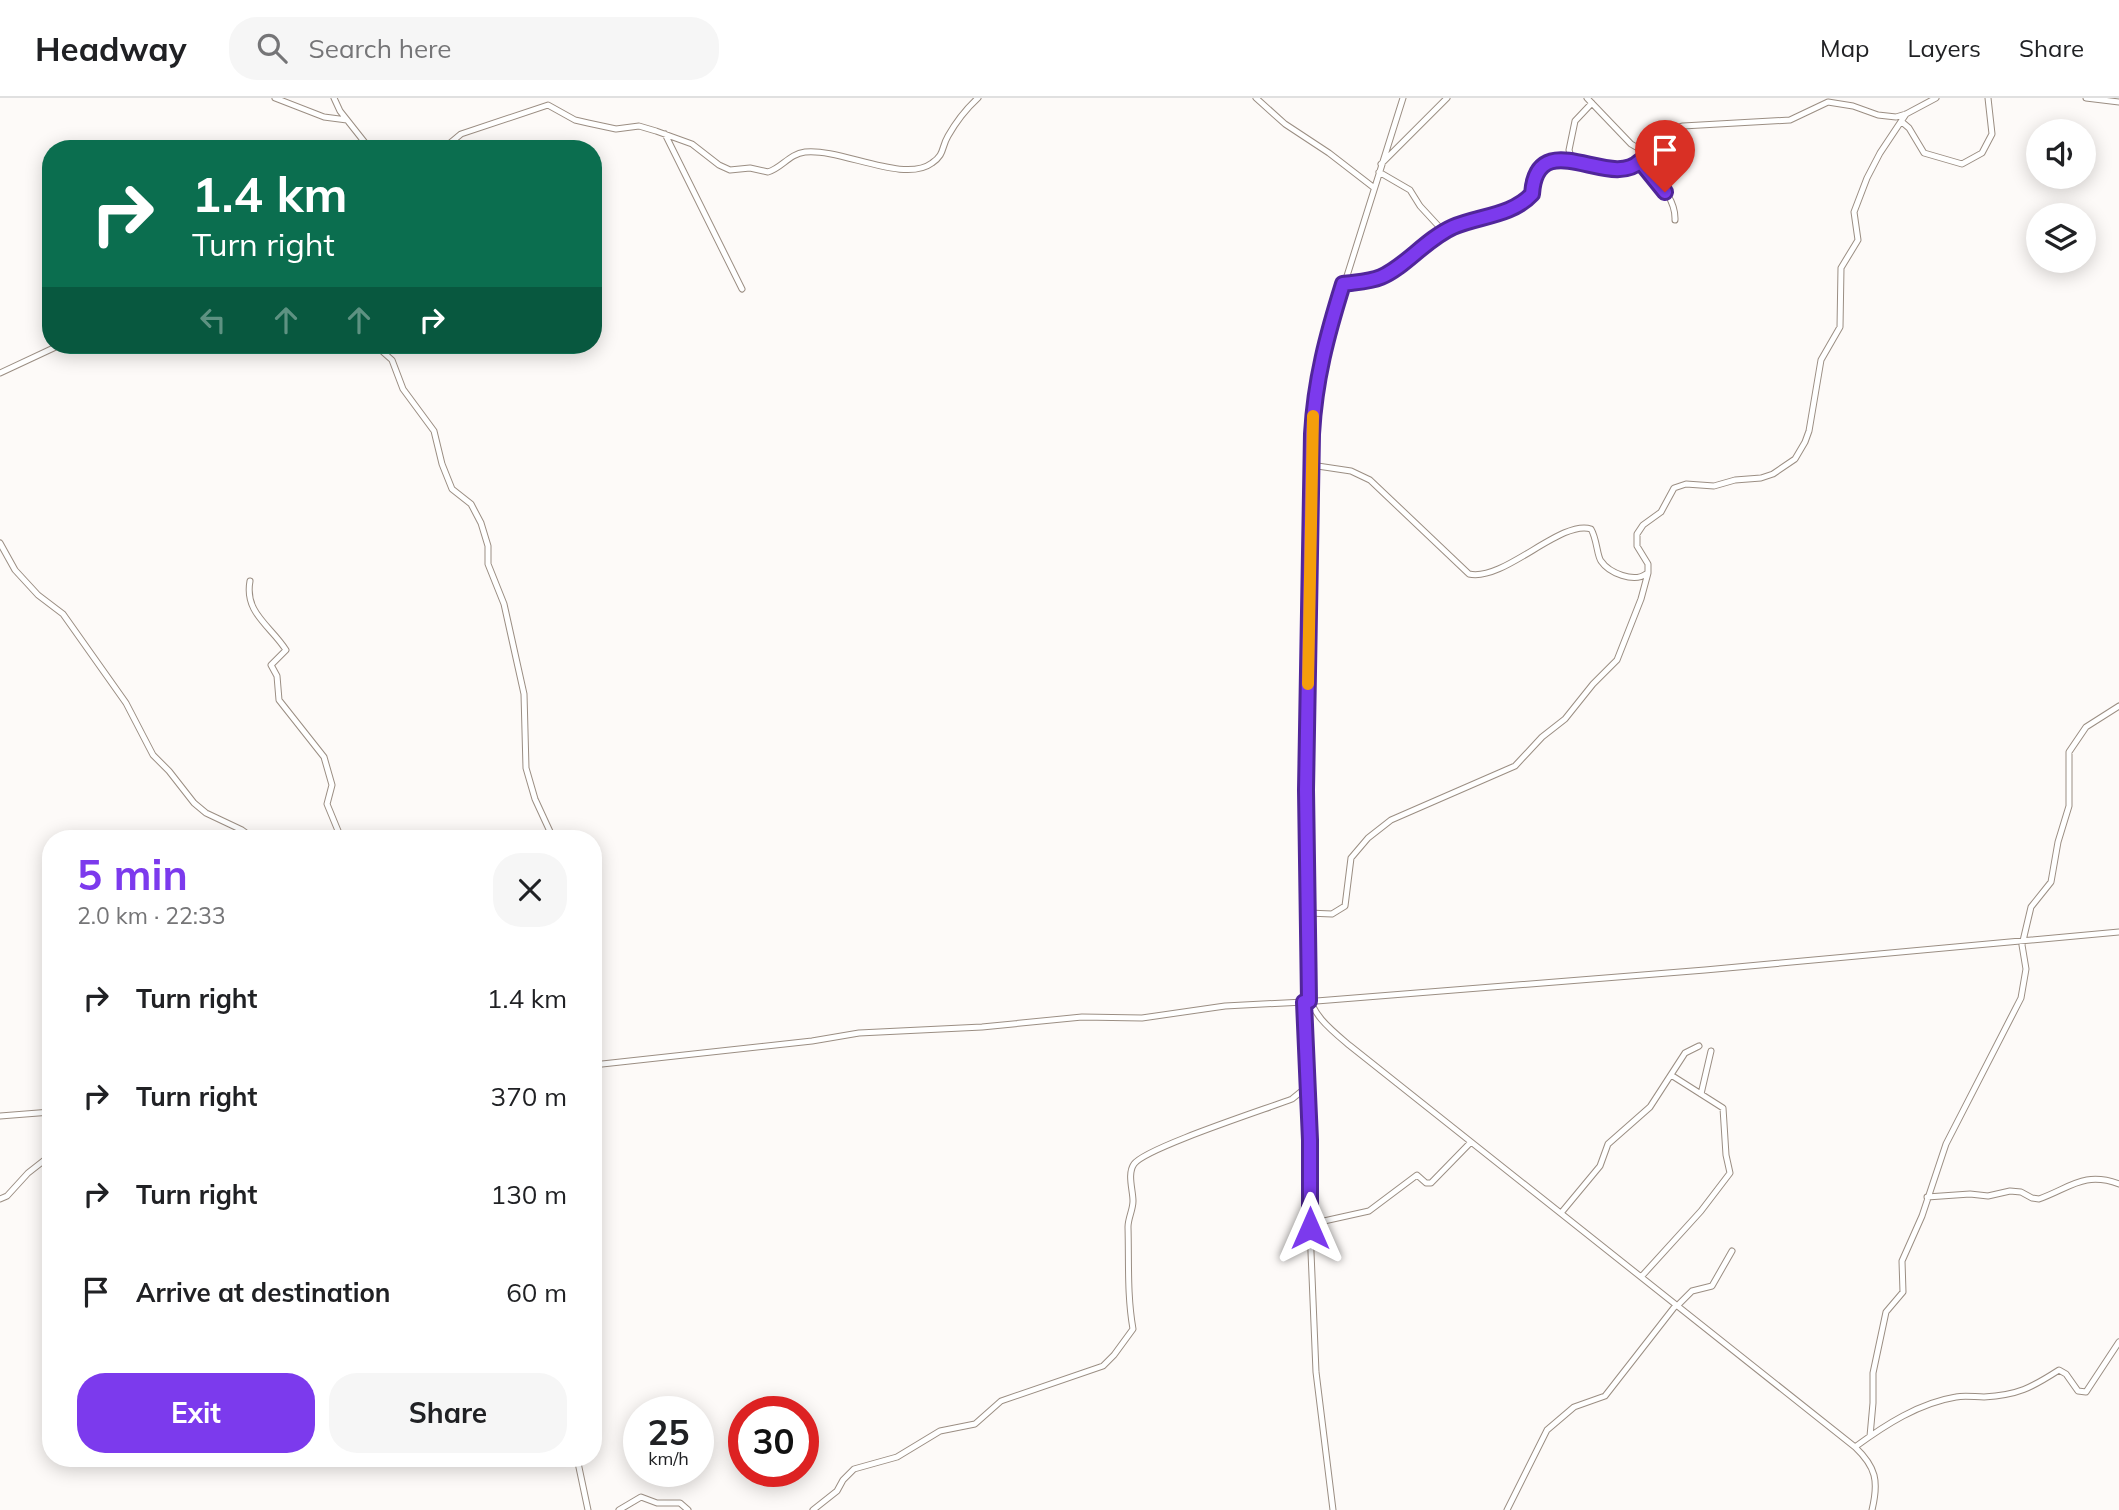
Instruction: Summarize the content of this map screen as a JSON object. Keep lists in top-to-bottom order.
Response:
{
  "page": {
    "header": "Headway",
    "search": "Search here",
    "nav": ["Map", "Layers", "Share"],
    "turn": ["1.4 km", "Turn right"],
    "heading": ["5 min", "2.0 km · 22:33"],
    "list": [
      {
        "name": "Turn right",
        "value": "1.4 km"
      },
      {
        "name": "Turn right",
        "value": "370 m"
      },
      {
        "name": "Turn right",
        "value": "130 m"
      },
      {
        "name": "Arrive at destination",
        "value": "60 m"
      }
    ],
    "buttons": ["Exit", "Share"],
    "speed": "25 km/h",
    "limit": "30"
  }
}
